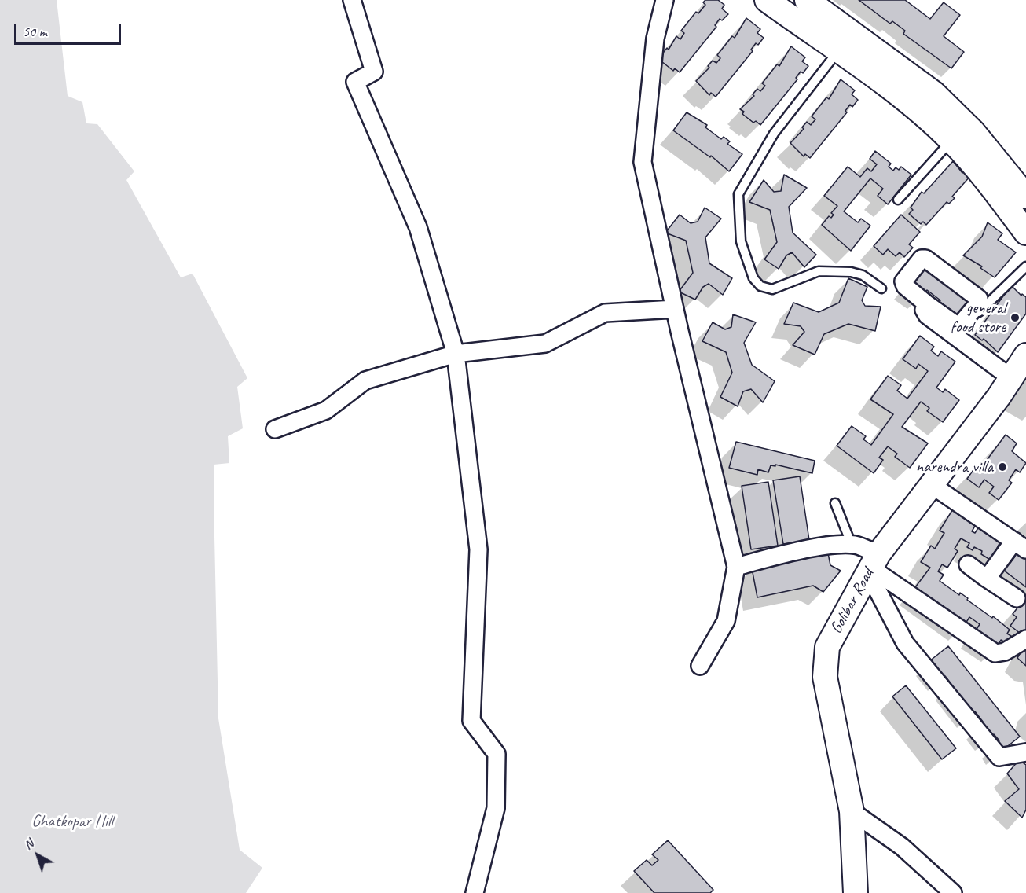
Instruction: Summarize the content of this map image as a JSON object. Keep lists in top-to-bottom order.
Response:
{
  "streets": {
    "street": ["Golibar Road"]
  },
  "parks": ["Ghatkopar Hill"],
  "places": ["general food store", "narendra villa"],
  "scale_bar": "50 m",
  "north": "top left"
}
